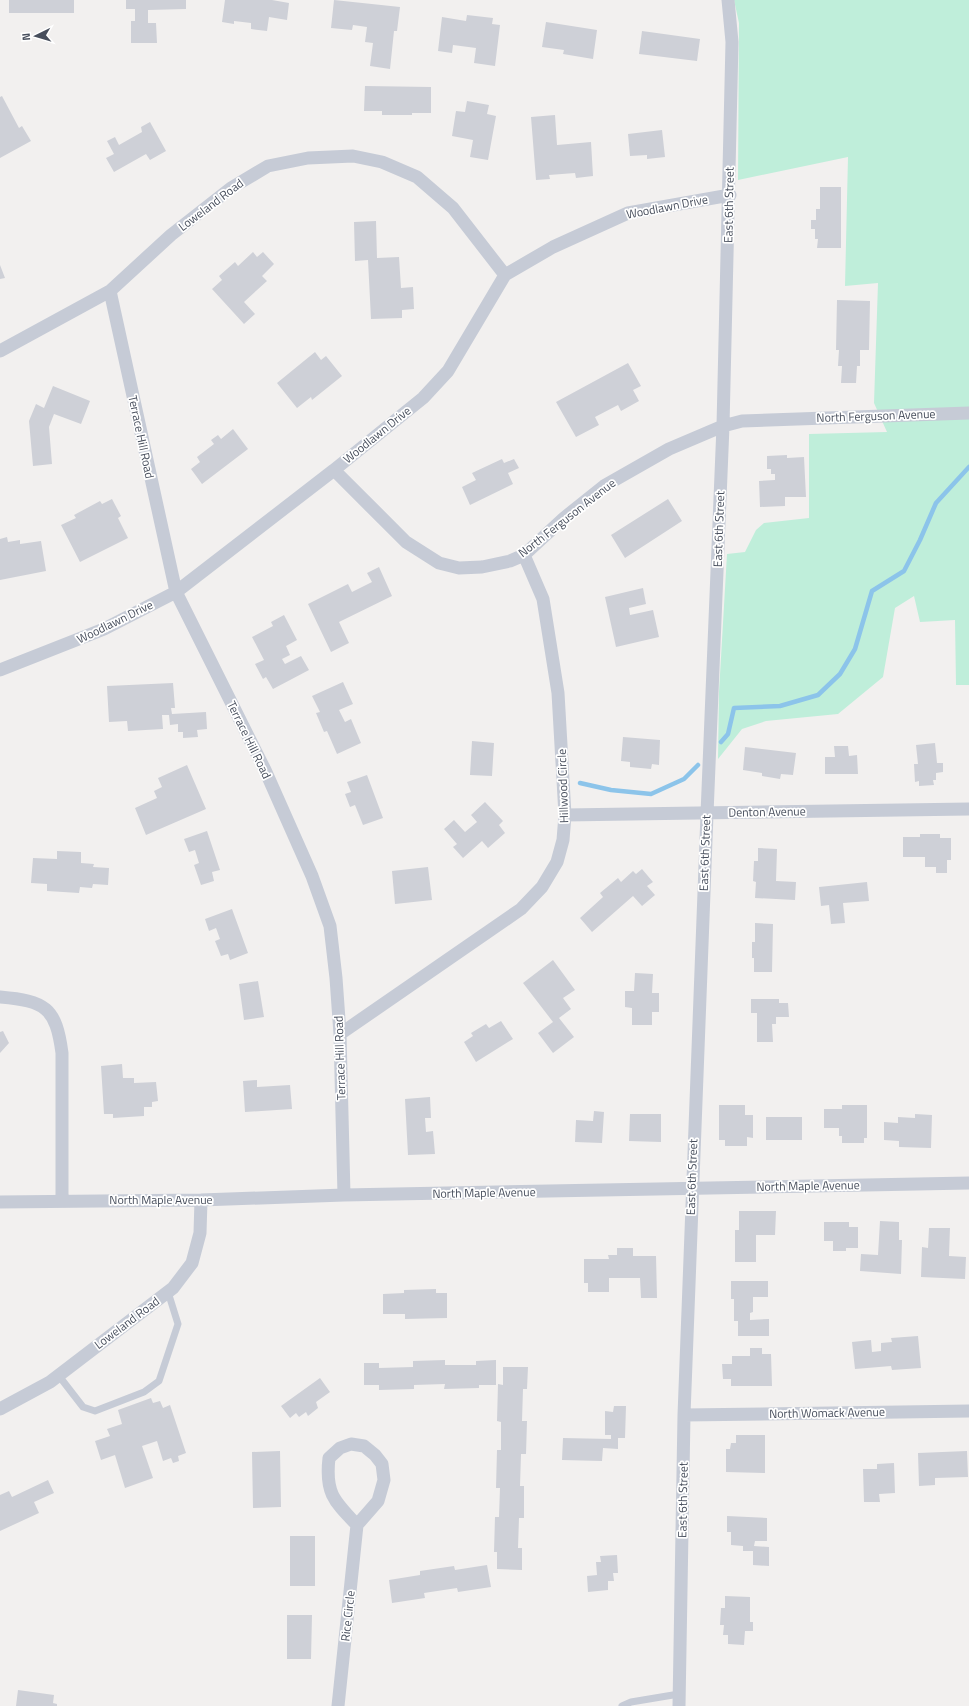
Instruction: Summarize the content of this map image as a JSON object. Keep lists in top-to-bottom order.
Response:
{
  "streets": {
    "street": [
      "Loweland Road",
      "East 6th Street",
      "Woodlawn Drive",
      "North Ferguson Avenue",
      "Terrace Hill Road",
      "Hillwood Circle",
      "Denton Avenue",
      "North Maple Avenue",
      "North Womack Avenue",
      "Rice Circle"
    ]
  },
  "crossings": [
    ["Loweland Road", "Woodlawn Drive"],
    ["Loweland Road", "Terrace Hill Road"],
    ["Loweland Road", "North Maple Avenue"],
    ["East 6th Street", "Woodlawn Drive"],
    ["East 6th Street", "North Ferguson Avenue"],
    ["East 6th Street", "Denton Avenue"],
    ["East 6th Street", "North Maple Avenue"],
    ["East 6th Street", "North Womack Avenue"],
    ["Woodlawn Drive", "North Ferguson Avenue"],
    ["Woodlawn Drive", "Terrace Hill Road"],
    ["North Ferguson Avenue", "Hillwood Circle"],
    ["Terrace Hill Road", "Hillwood Circle"],
    ["Terrace Hill Road", "North Maple Avenue"],
    ["Hillwood Circle", "Denton Avenue"]
  ],
  "north": "left"
}
